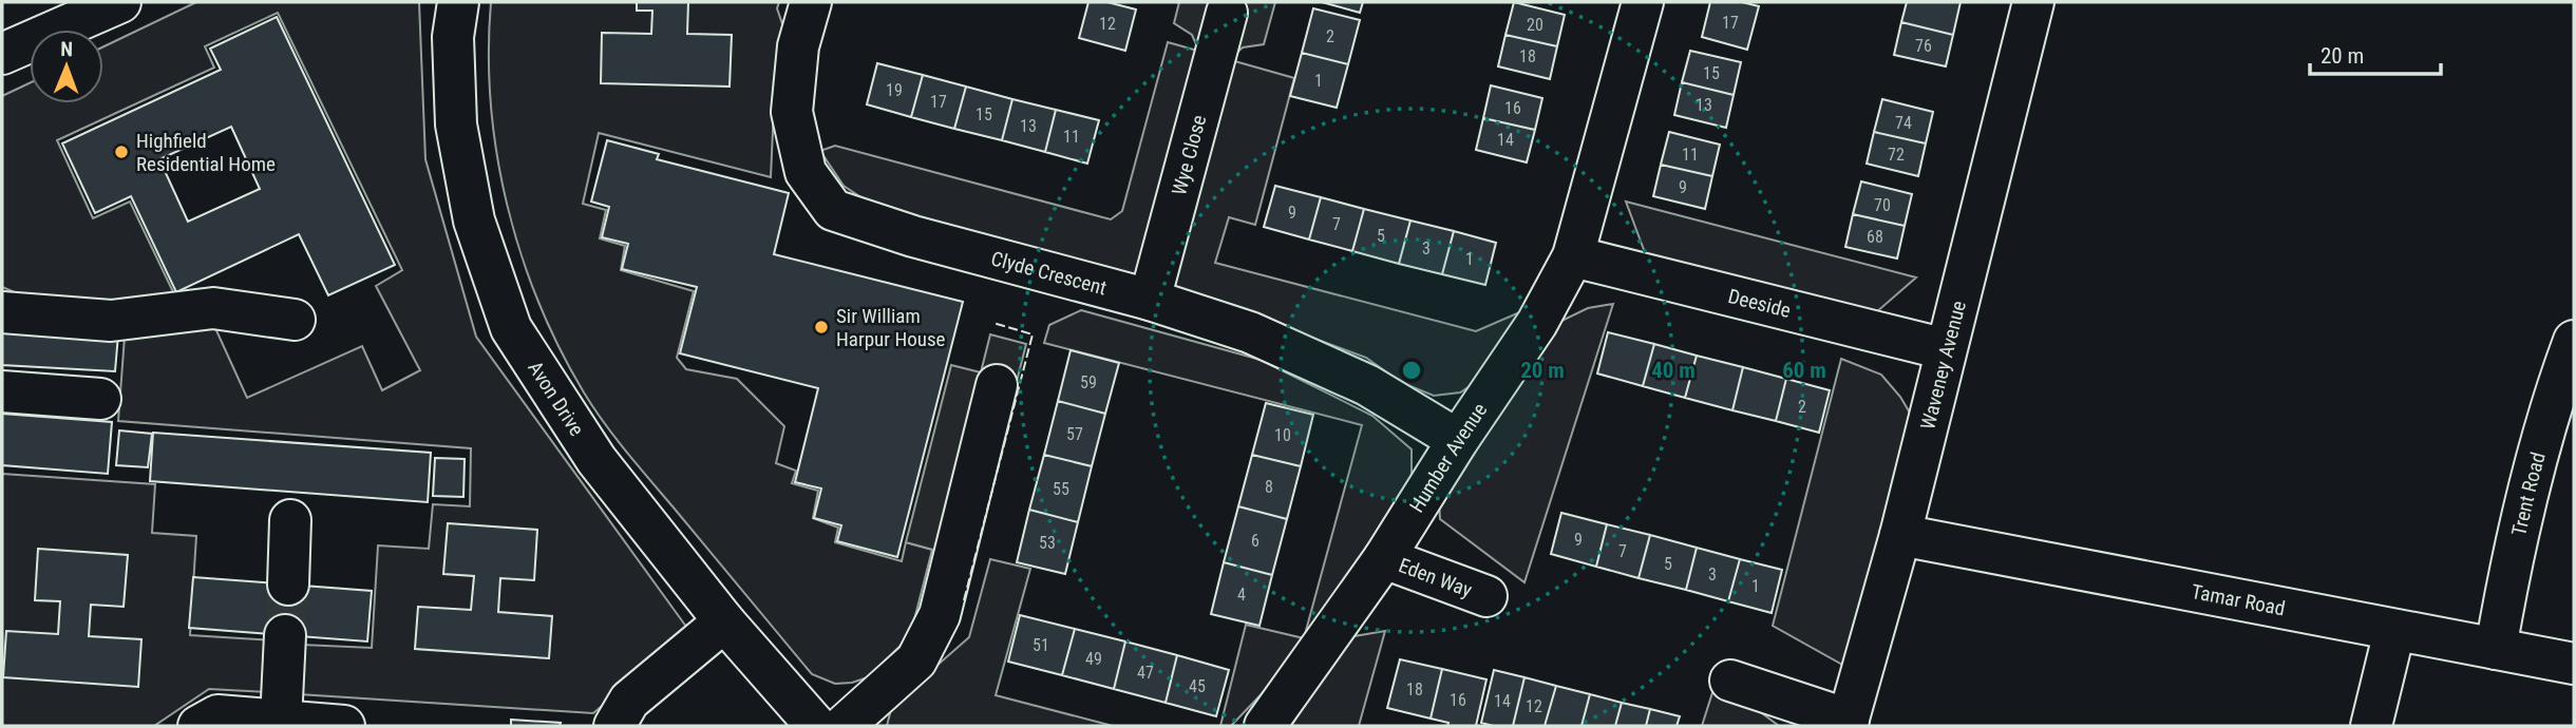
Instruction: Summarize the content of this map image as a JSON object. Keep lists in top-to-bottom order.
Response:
{
  "streets": {
    "street": [
      "Wye Close",
      "Clyde Crescent",
      "Deeside",
      "Waveney Avenue",
      "Avon Drive",
      "Humber Avenue",
      "Trent Road",
      "Eden Way",
      "Tamar Road"
    ]
  },
  "crossings": [
    ["Wye Close", "Clyde Crescent"],
    ["Clyde Crescent", "Humber Avenue"],
    ["Deeside", "Waveney Avenue"],
    ["Deeside", "Humber Avenue"],
    ["Waveney Avenue", "Tamar Road"],
    ["Humber Avenue", "Eden Way"],
    ["Trent Road", "Tamar Road"]
  ],
  "places": ["Highfield Residential Home", "Sir William Harpur House"],
  "house_numbers": [
    "17",
    "12",
    "20",
    "2",
    "76",
    "18",
    "15",
    "1",
    "19",
    "17",
    "13",
    "16",
    "15",
    "74",
    "13",
    "11",
    "14",
    "11",
    "72",
    "9",
    "70",
    "9",
    "7",
    "5",
    "68",
    "3",
    "1",
    "59",
    "2",
    "57",
    "10",
    "8",
    "55",
    "9",
    "6",
    "53",
    "7",
    "5",
    "3",
    "1",
    "4",
    "51",
    "49",
    "47",
    "45",
    "18",
    "16",
    "14",
    "12"
  ],
  "scale_bar": "20 m",
  "north": "top",
  "rings": ["20 m", "40 m", "60 m"]
}
